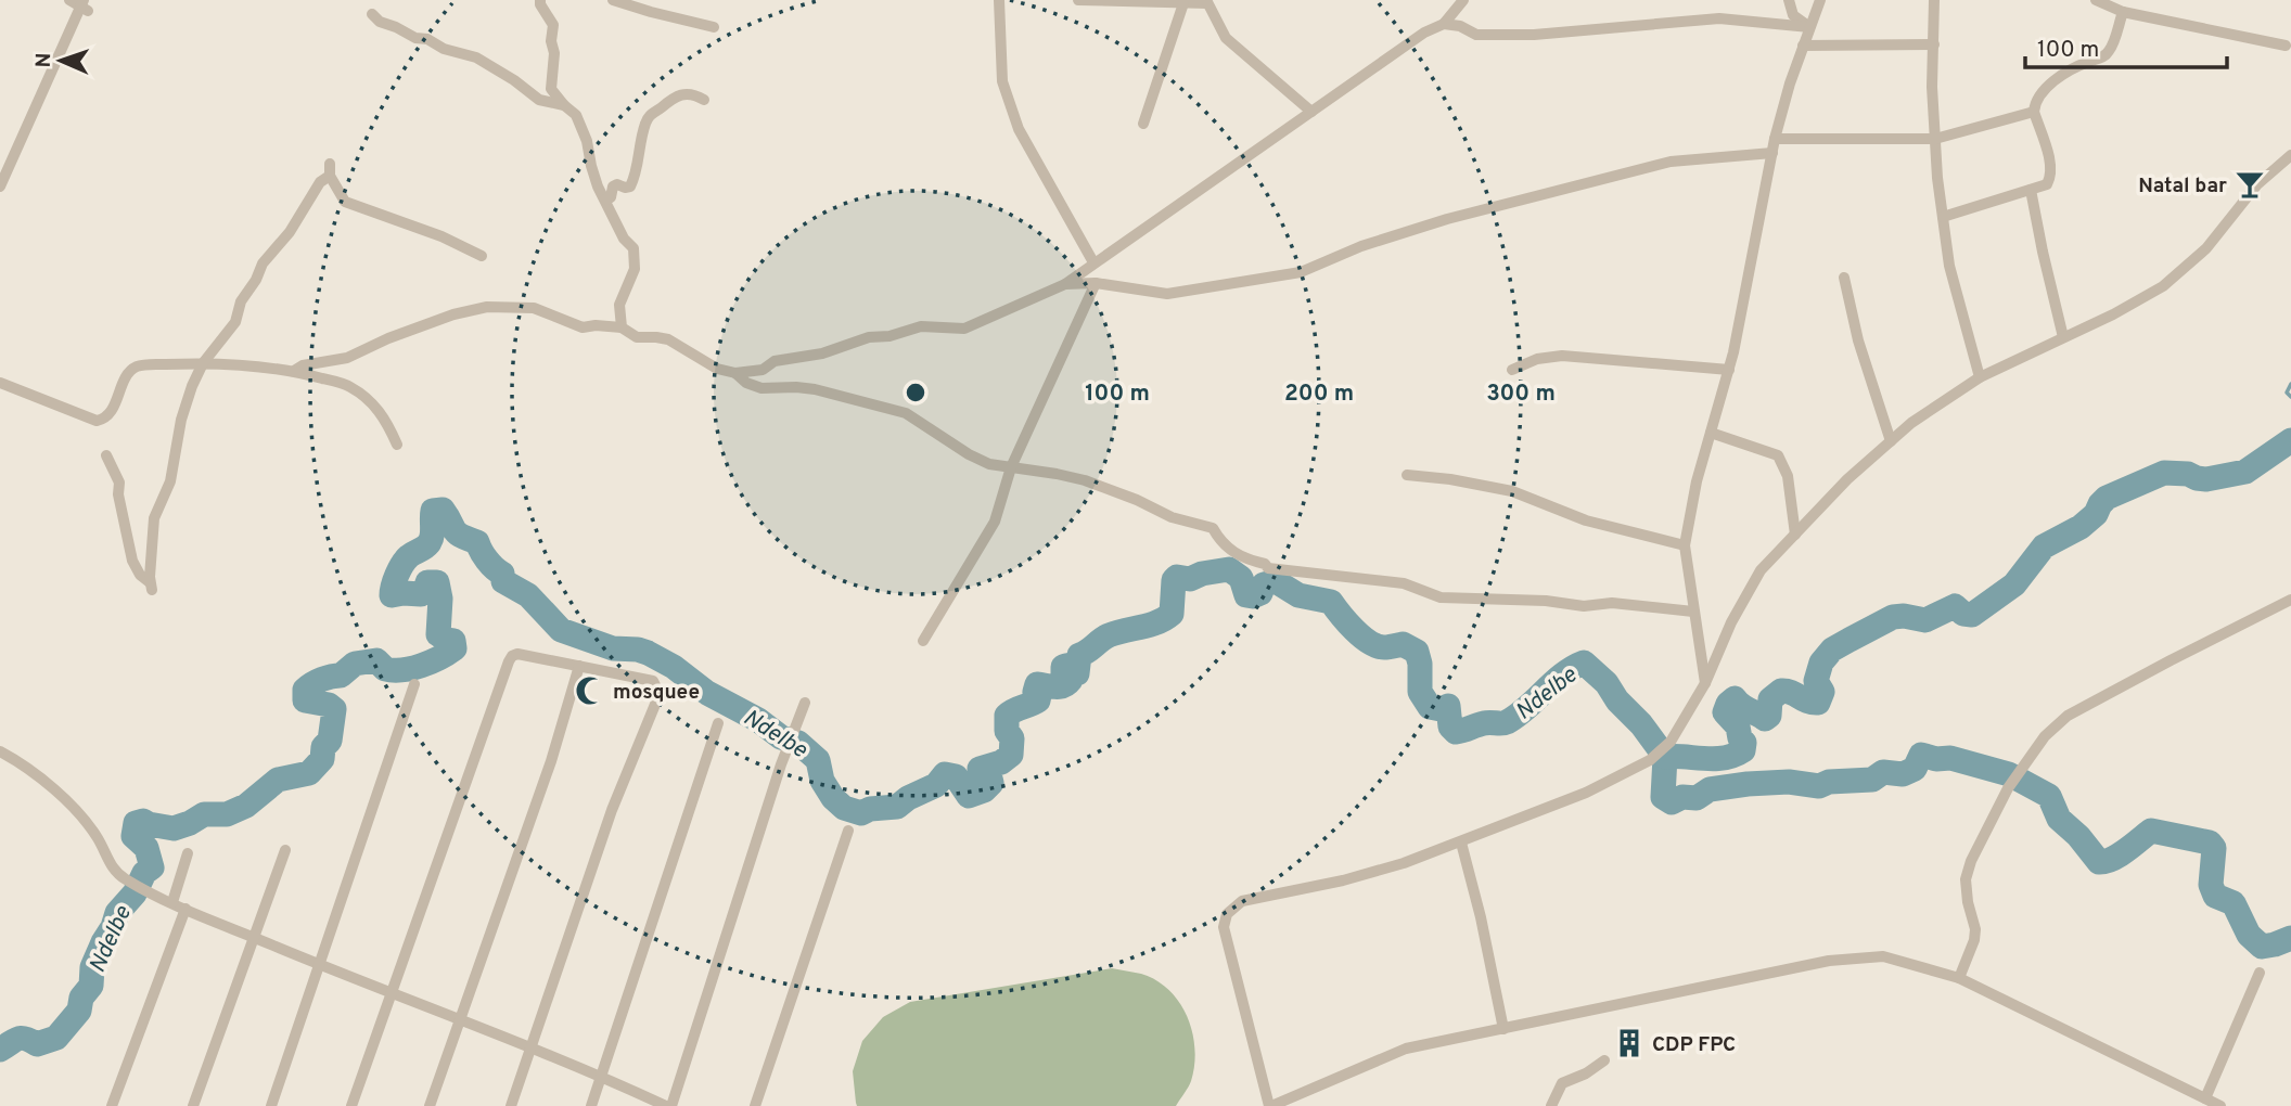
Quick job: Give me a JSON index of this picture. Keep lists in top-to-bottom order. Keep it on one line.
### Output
{"water":["Ndelbe"],"places":{"bar":["Natal bar"],"mosque":["mosquee"],"building":["CDP FPC"]},"scale_bar":"100 m","north":"left","rings":["100 m","200 m","300 m"]}
